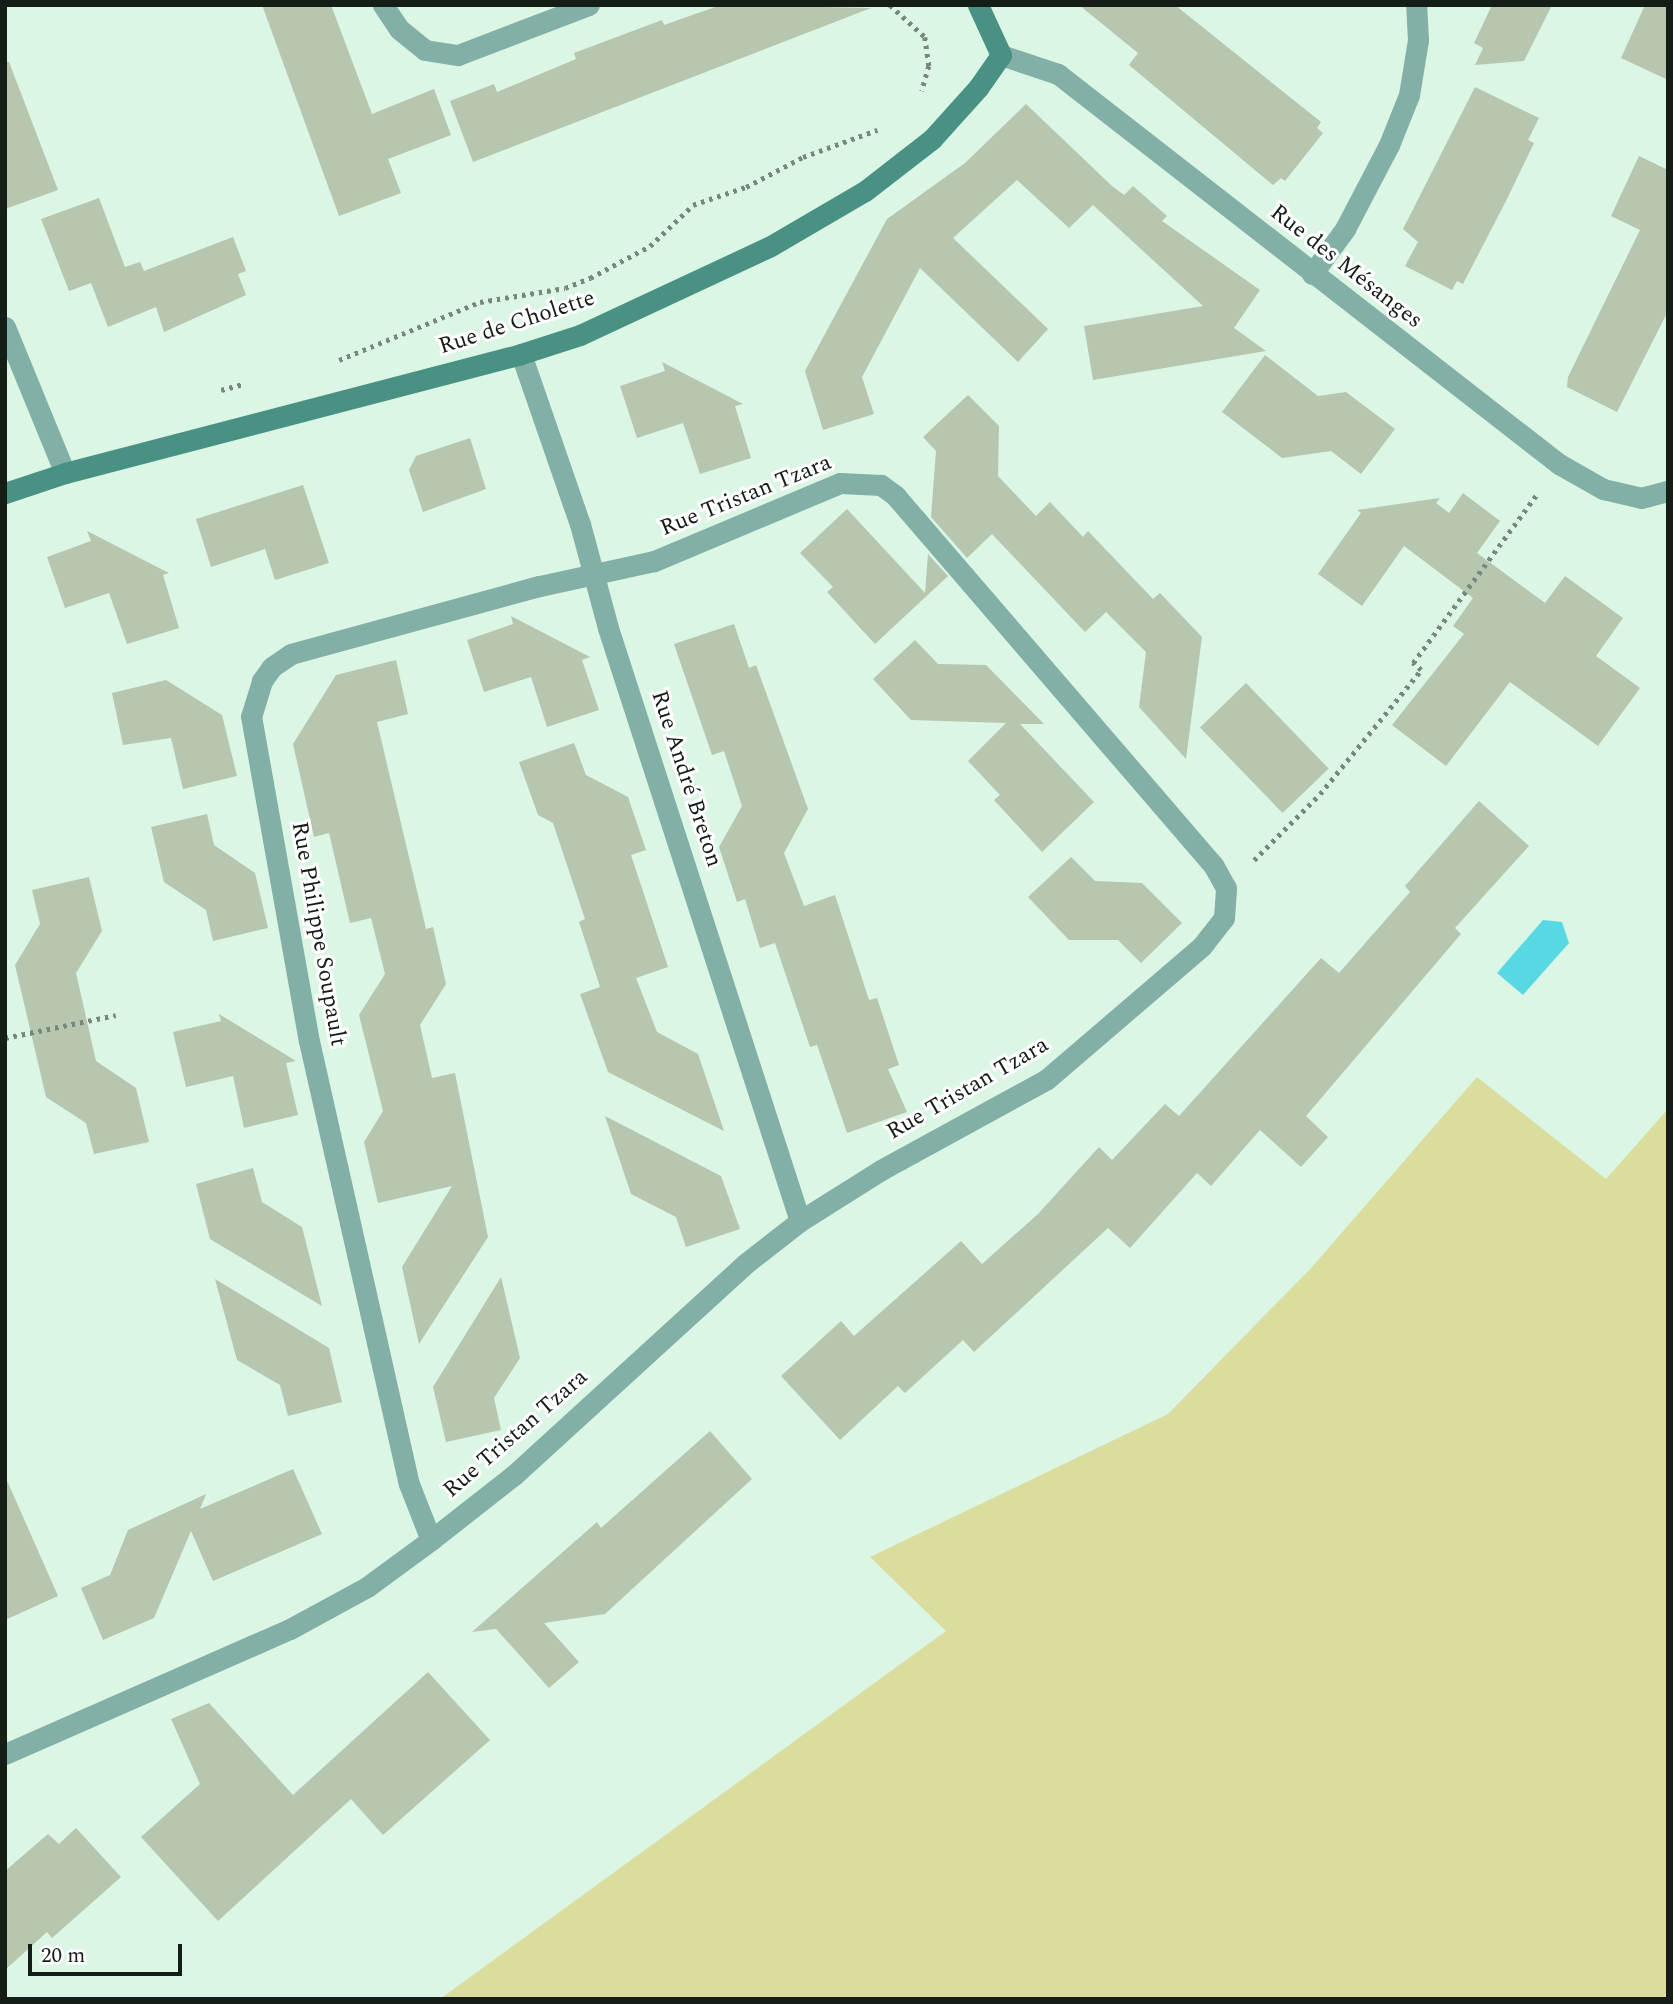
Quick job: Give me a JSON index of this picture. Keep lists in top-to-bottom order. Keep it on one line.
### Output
{"streets":{"street":["Rue des Mésanges","Rue de Cholette","Rue Tristan Tzara","Rue André Breton","Rue Philippe Soupault"]},"crossings":[["Rue des Mésanges","Rue de Cholette"],["Rue de Cholette","Rue André Breton"],["Rue Tristan Tzara","Rue André Breton"],["Rue Tristan Tzara","Rue Philippe Soupault"],["Rue André Breton","Rue Philippe Soupault"]],"scale_bar":"20 m"}
